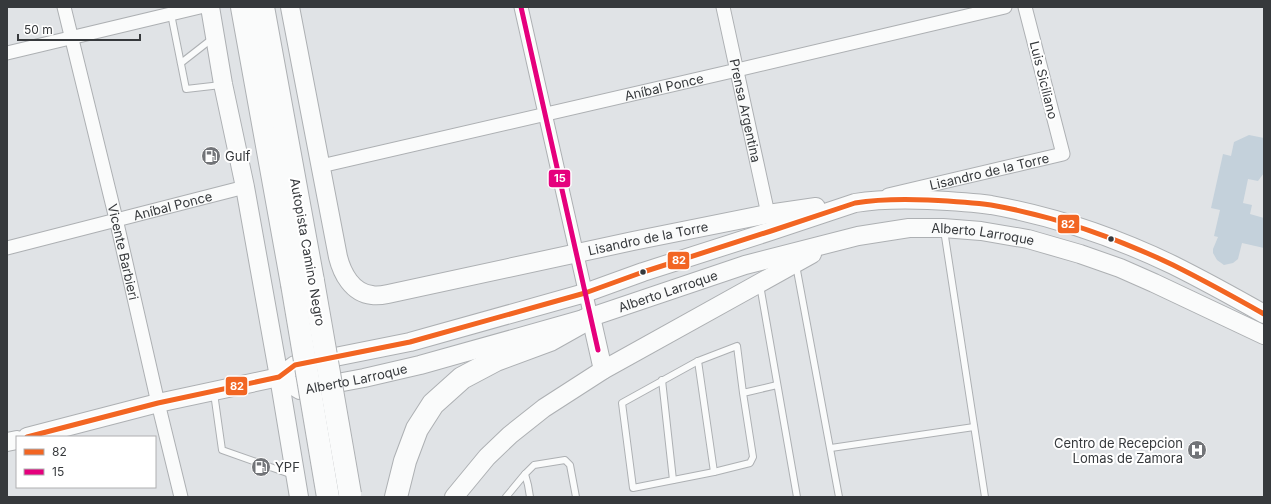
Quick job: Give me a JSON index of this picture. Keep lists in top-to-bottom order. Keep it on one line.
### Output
{"streets":{"highway":["Autopista Camino Negro"],"main road":["Lisandro de la Torre","Alberto Larroque"],"street":["Luis Siciliano","Aníbal Ponce","Prensa Argentina","Vicente Barbieri"]},"crossings":[["Luis Siciliano","Lisandro de la Torre"],["Aníbal Ponce","Prensa Argentina"],["Aníbal Ponce","Lisandro de la Torre"],["Aníbal Ponce","Vicente Barbieri"],["Prensa Argentina","Lisandro de la Torre"],["Lisandro de la Torre","Alberto Larroque"]],"places":{"fuel station":["Gulf","YPF"],"hospital":["Centro de Recepcion Lomas de Zamora"]},"lines":["transit line 15","transit line 82"],"legend":["82","15"],"scale_bar":"50 m"}
